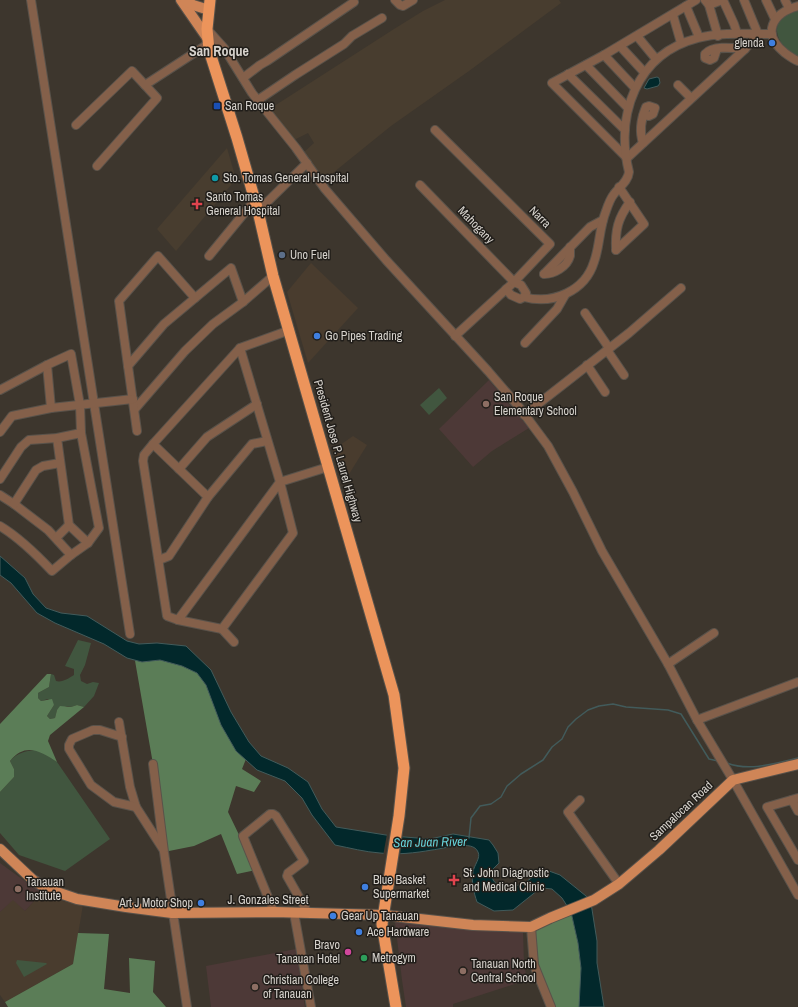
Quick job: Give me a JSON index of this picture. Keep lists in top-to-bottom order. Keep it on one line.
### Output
{"streets":{"highway":["President Jose P. Laurel Highway"],"main road":["Sampalocan Road","J. Gonzales Street"],"street":["Narra","Mahogany"]},"crossings":[["Narra","Mahogany"],["President Jose P. Laurel Highway","J. Gonzales Street"],["Sampalocan Road","J. Gonzales Street"]],"districts":["San Roque"],"water":["San Juan River"],"places":{"other":["glenda","Sto. Tomas General Hospital","Uno Fuel","Go Pipes Trading","San Roque Elementary School","Blue Basket Supermarket","Tanauan Institute","Art J Motor Shop","Gear Up Tanauan","Ace Hardware","Bravo Tanauan Hotel","Metrogym","Tanauan North Central School","Christian College of Tanauan"],"transit":["San Roque"],"health":["Santo Tomas General Hospital","St. John Diagnostic and Medical Clinic"]}}
